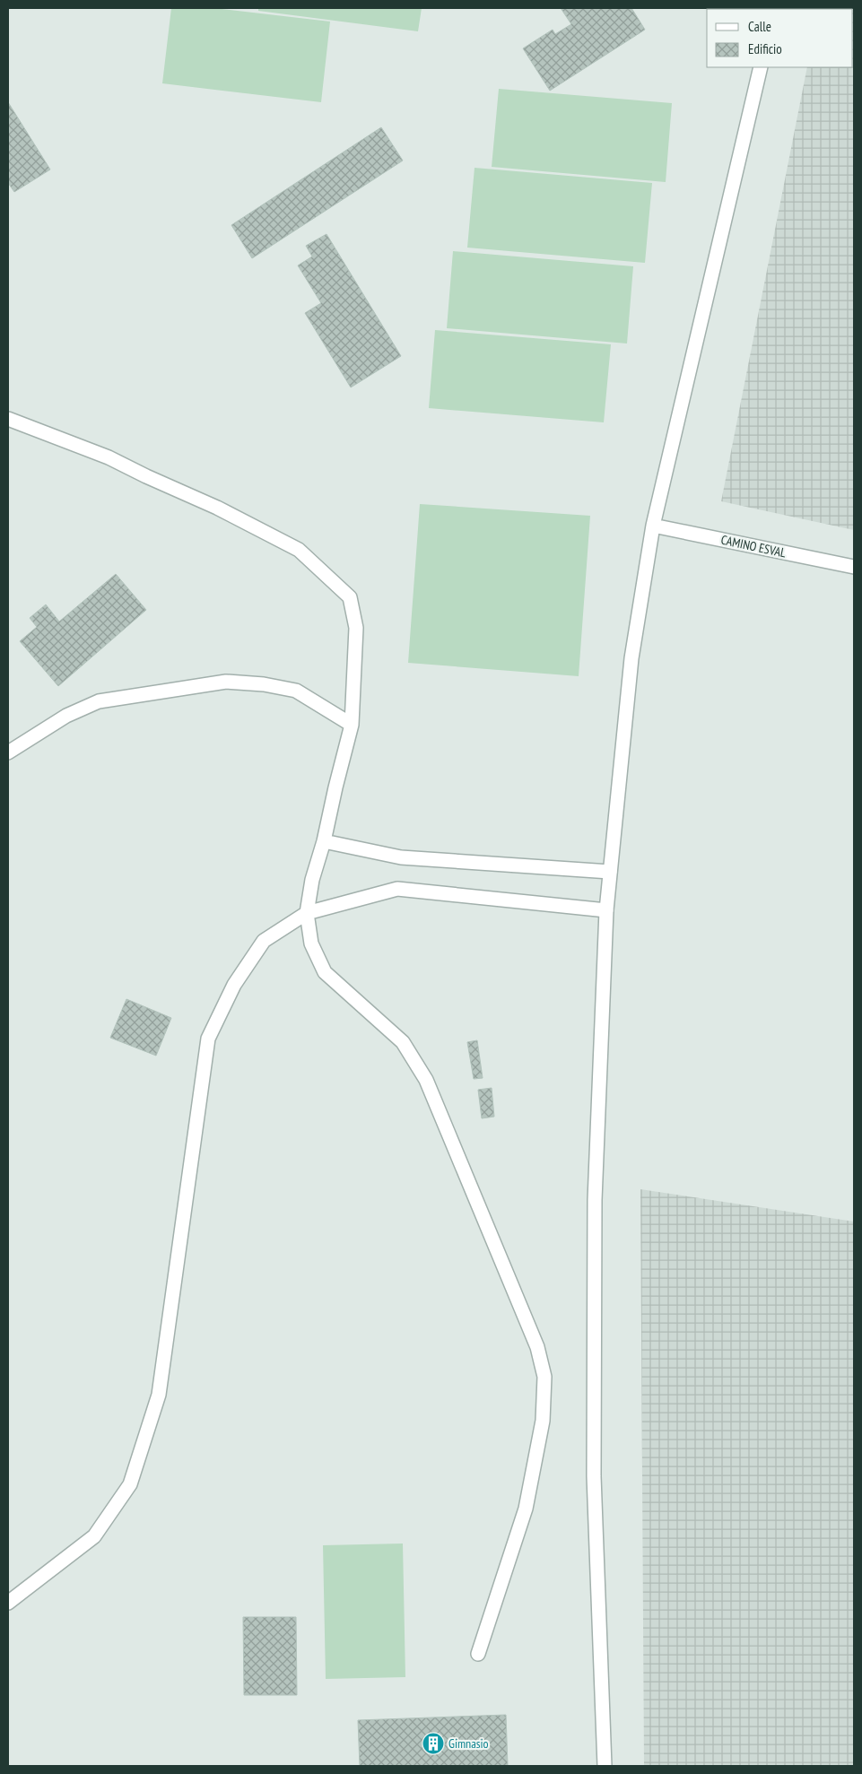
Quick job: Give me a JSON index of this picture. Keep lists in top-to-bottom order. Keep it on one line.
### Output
{"streets":{"street":["CAMINO ESVAL"]},"places":{"building":["Gimnasio"]},"legend":["Calle","Edificio"]}
